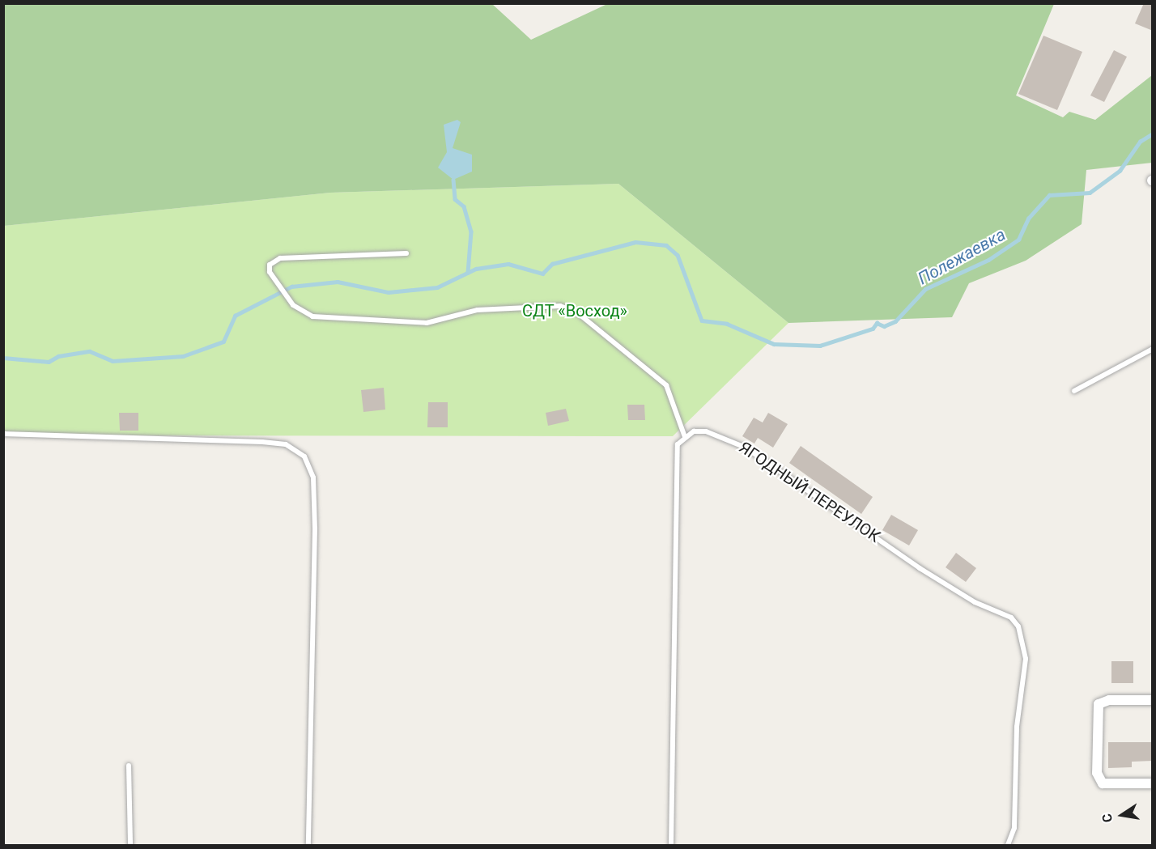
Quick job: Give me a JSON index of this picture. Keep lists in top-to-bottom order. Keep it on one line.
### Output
{"streets":{"lane":["ЯГОДНЫЙ ПЕРЕУЛОК"]},"water":["Полежаевка"],"parks":["СДТ «Восход»"],"north":"left"}
